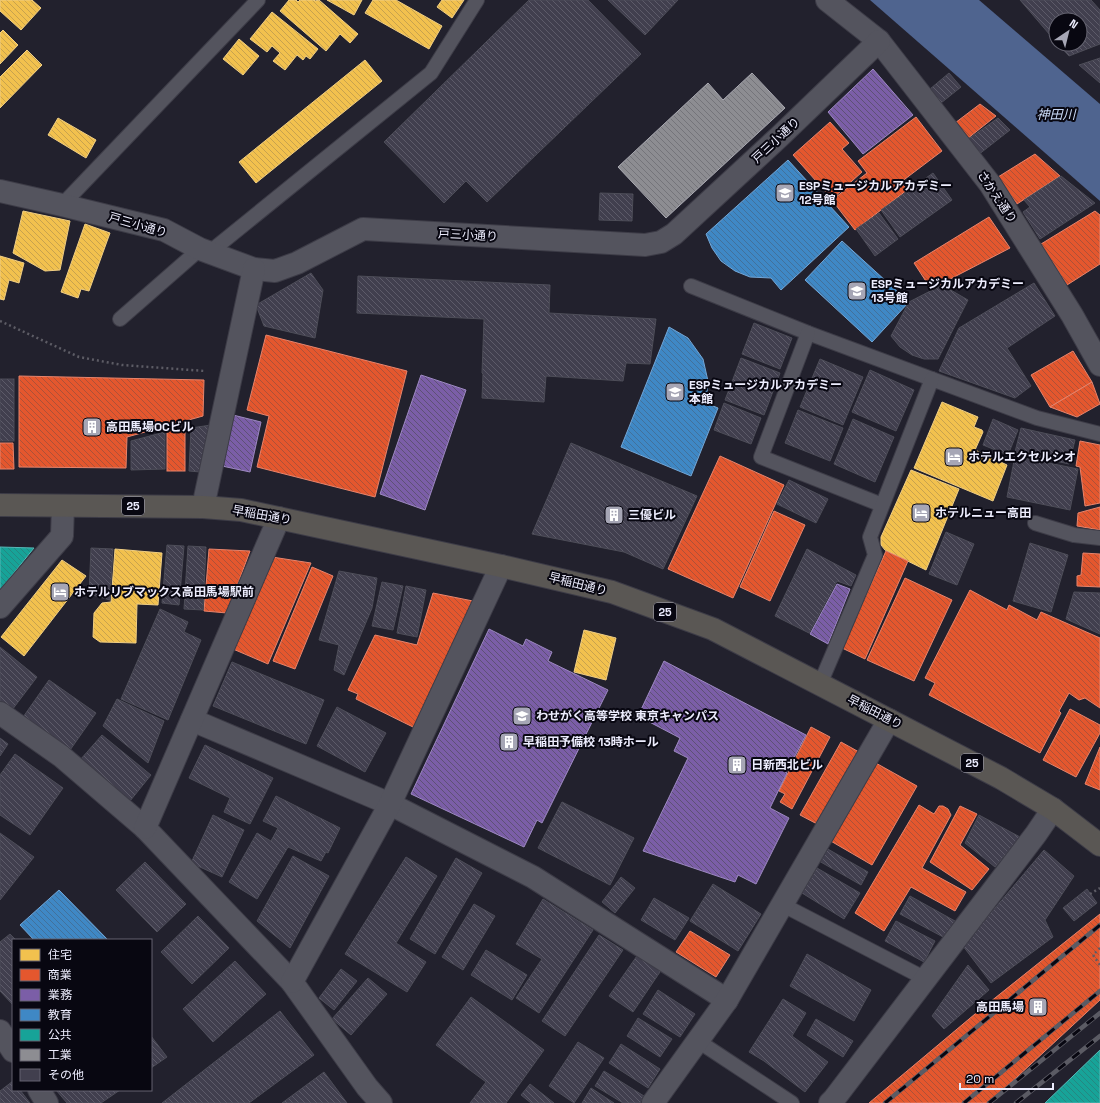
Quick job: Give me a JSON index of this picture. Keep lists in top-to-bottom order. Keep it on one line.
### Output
{"streets":{"main road":["25","早稲田通り"],"street":["戸三小通り","さかえ通り"]},"crossings":[["戸三小通り","さかえ通り"]],"water":["神田川"],"places":{"school or university":["ESPミュージカルアカデミー 12号館","ESPミュージカルアカデミー 13号館","ESPミュージカルアカデミー 本館","わせがく高等学校 東京キャンパス"],"building":["高田馬場OCビル","三優ビル","早稲田予備校 13時ホール","日新西北ビル","高田馬場"],"hotel":["ホテルエクセルシオ","ホテルニュー高田","ホテルリブマックス高田馬場駅前"]},"legend":["住宅","商業","業務","教育","公共","工業","その他"],"scale_bar":"20 m","north":"top right"}
